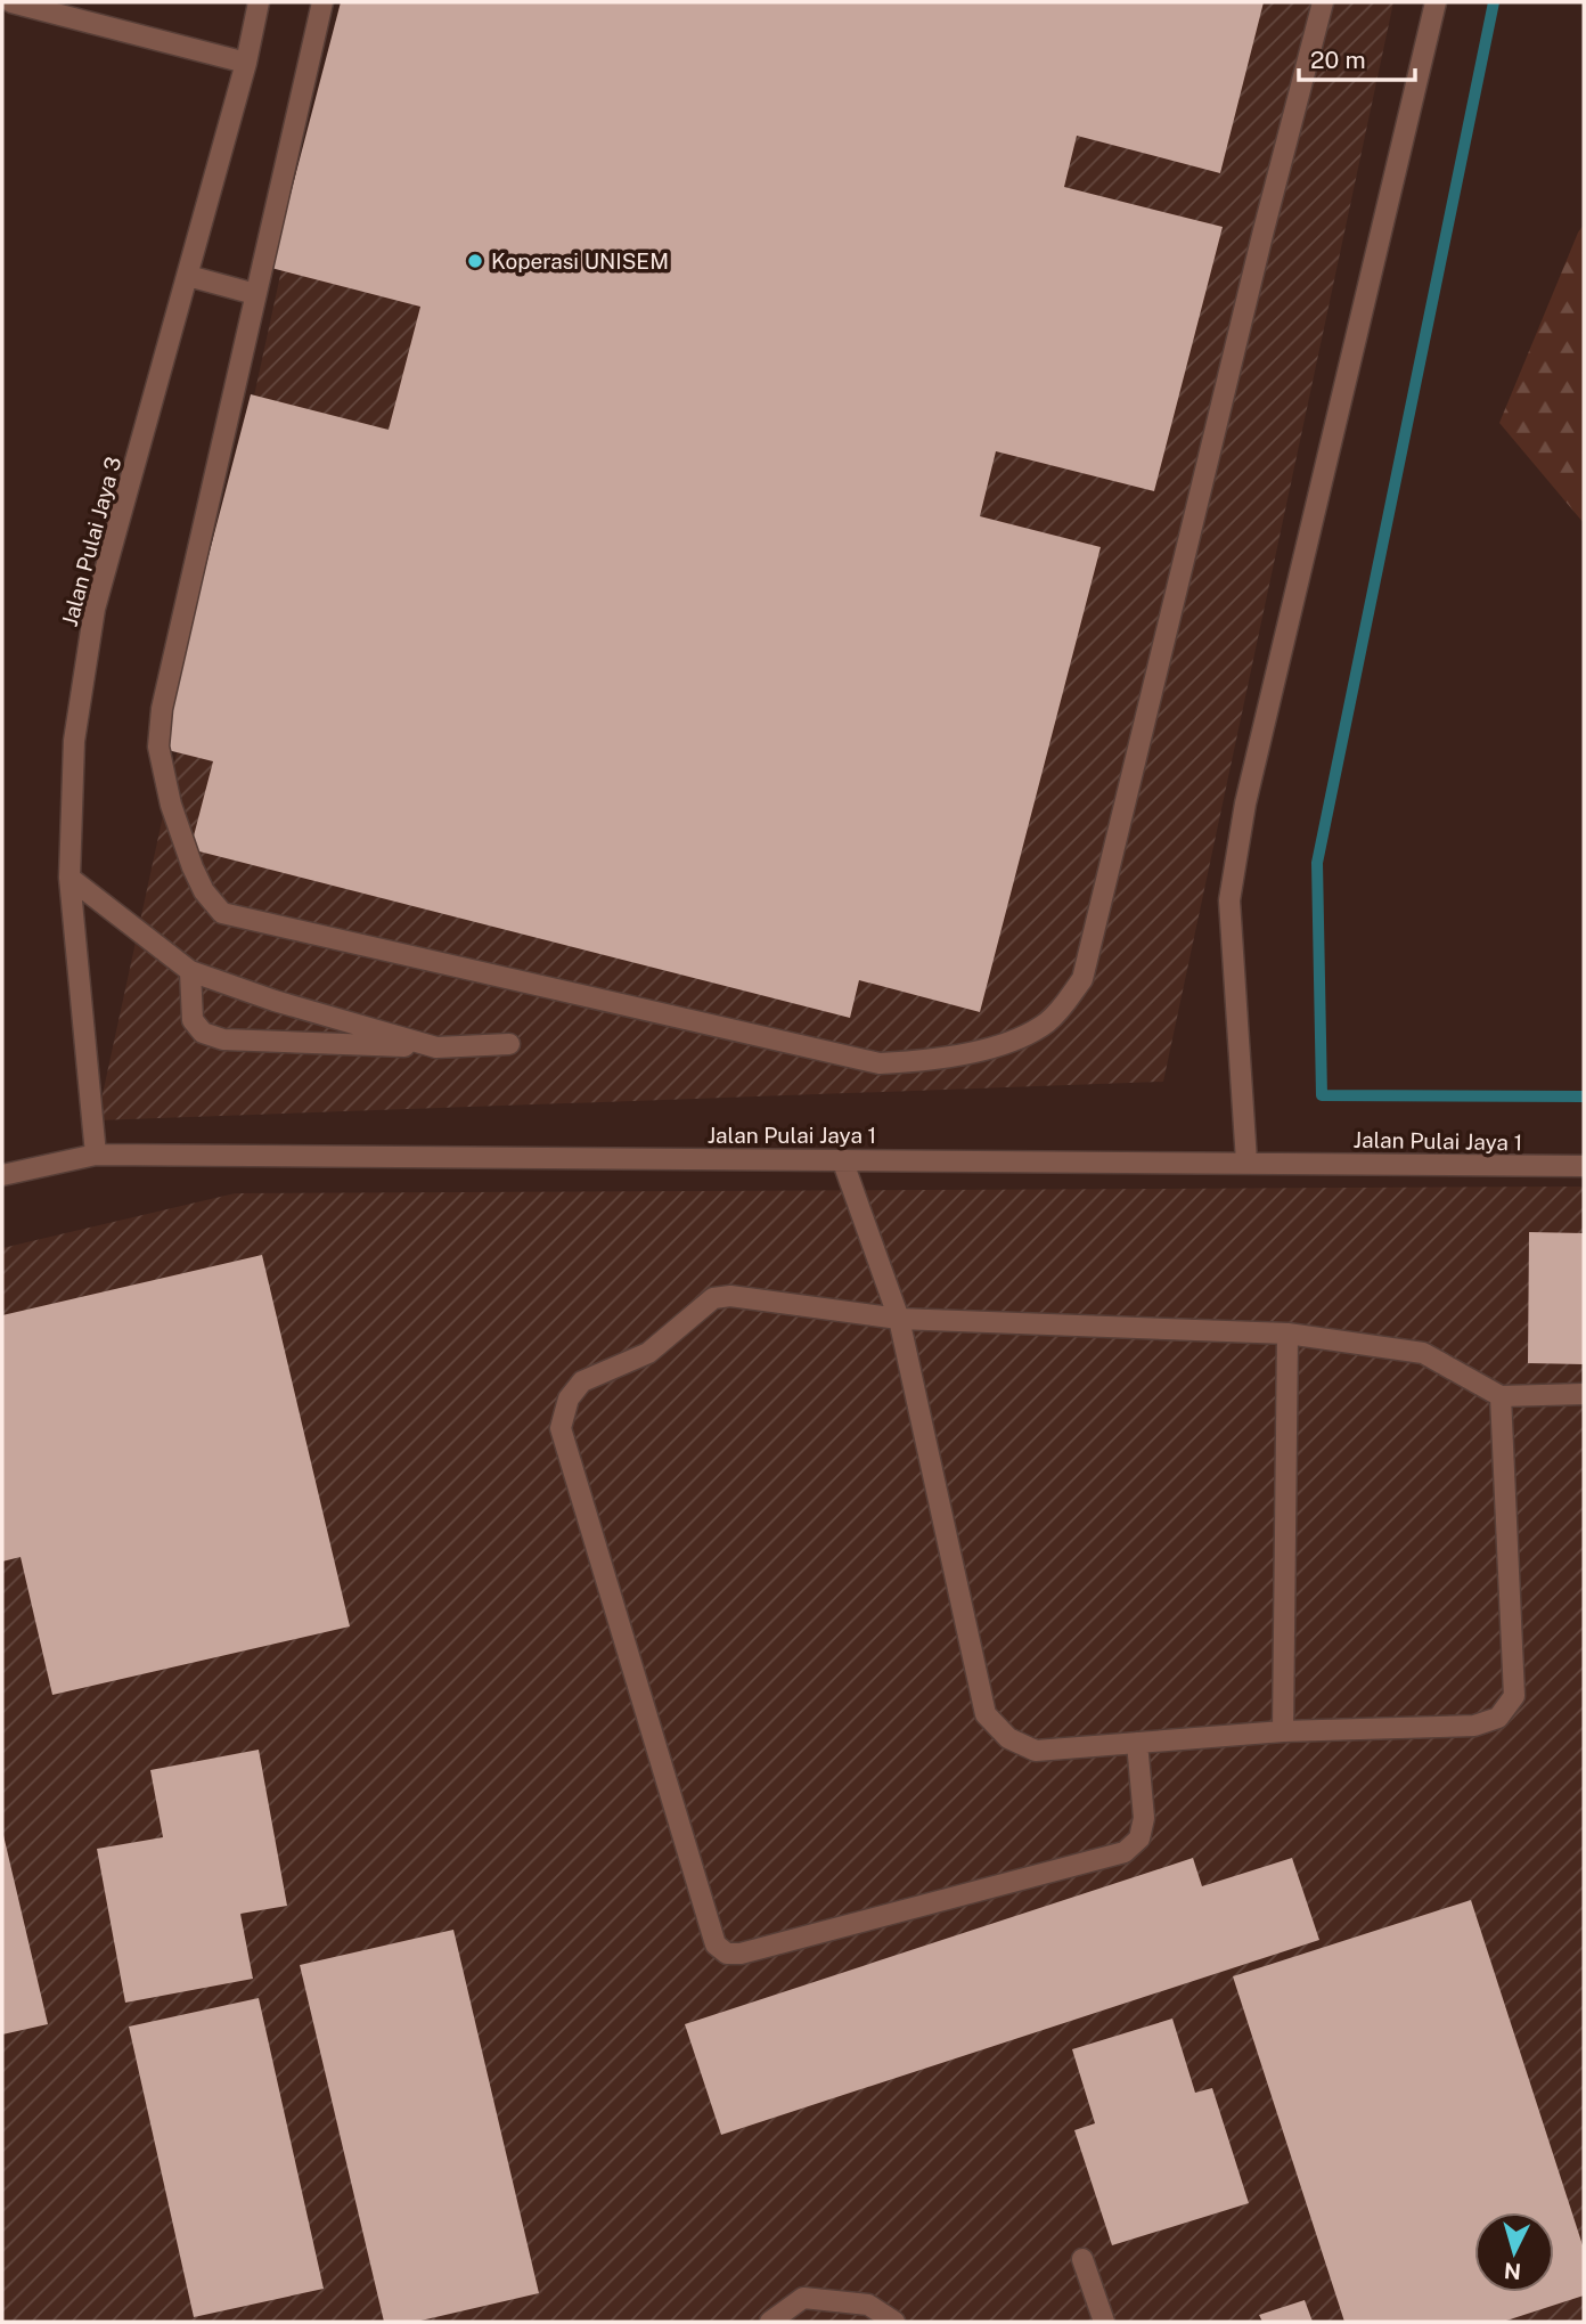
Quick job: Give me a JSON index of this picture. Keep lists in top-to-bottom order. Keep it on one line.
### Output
{"streets":{"street":["Jalan Pulai Jaya 3","Jalan Pulai Jaya 1"]},"crossings":[["Jalan Pulai Jaya 3","Jalan Pulai Jaya 1"]],"places":["Koperasi UNISEM"],"scale_bar":"20 m","north":"bottom"}
